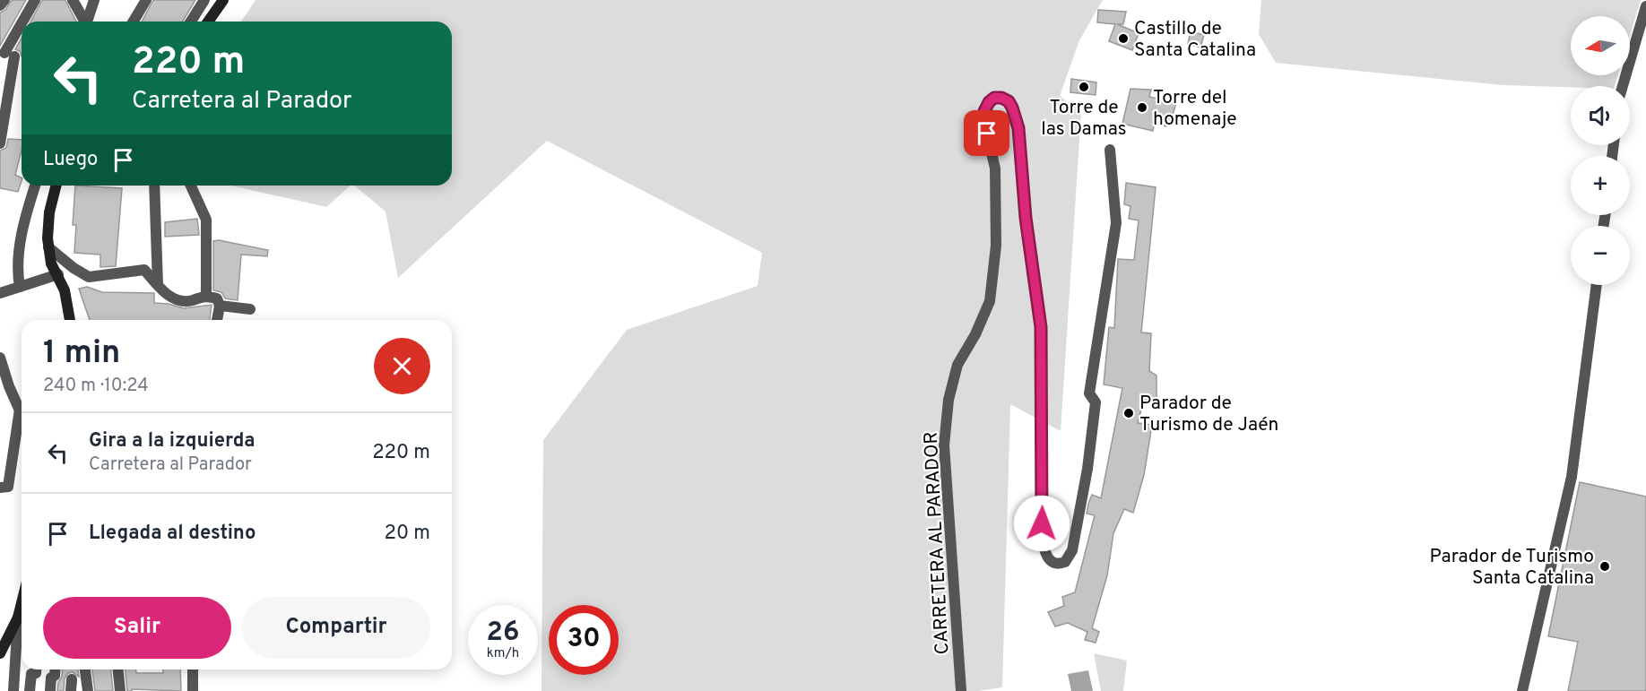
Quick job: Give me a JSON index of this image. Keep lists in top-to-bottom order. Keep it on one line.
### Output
{"streets":{"street":["CARRETERA AL PARADOR"]},"places":["Castillo de Santa Catalina","Torre de las Damas","Torre del homenaje","Parador de Turismo de Jaén","Parador de Turismo Santa Catalina"],"north":"left","page":{"map_buttons":["+","−"],"turn":["220 m","Carretera al Parador"],"then":"Luego","heading":["1 min","240 m · 10:24"],"list":[{"name":"Gira a la izquierda","note":"Carretera al Parador","value":"220 m"},{"name":"Llegada al destino","value":"20 m"}],"buttons":["Salir","Compartir"],"speed":"26 km/h","limit":"30"}}
